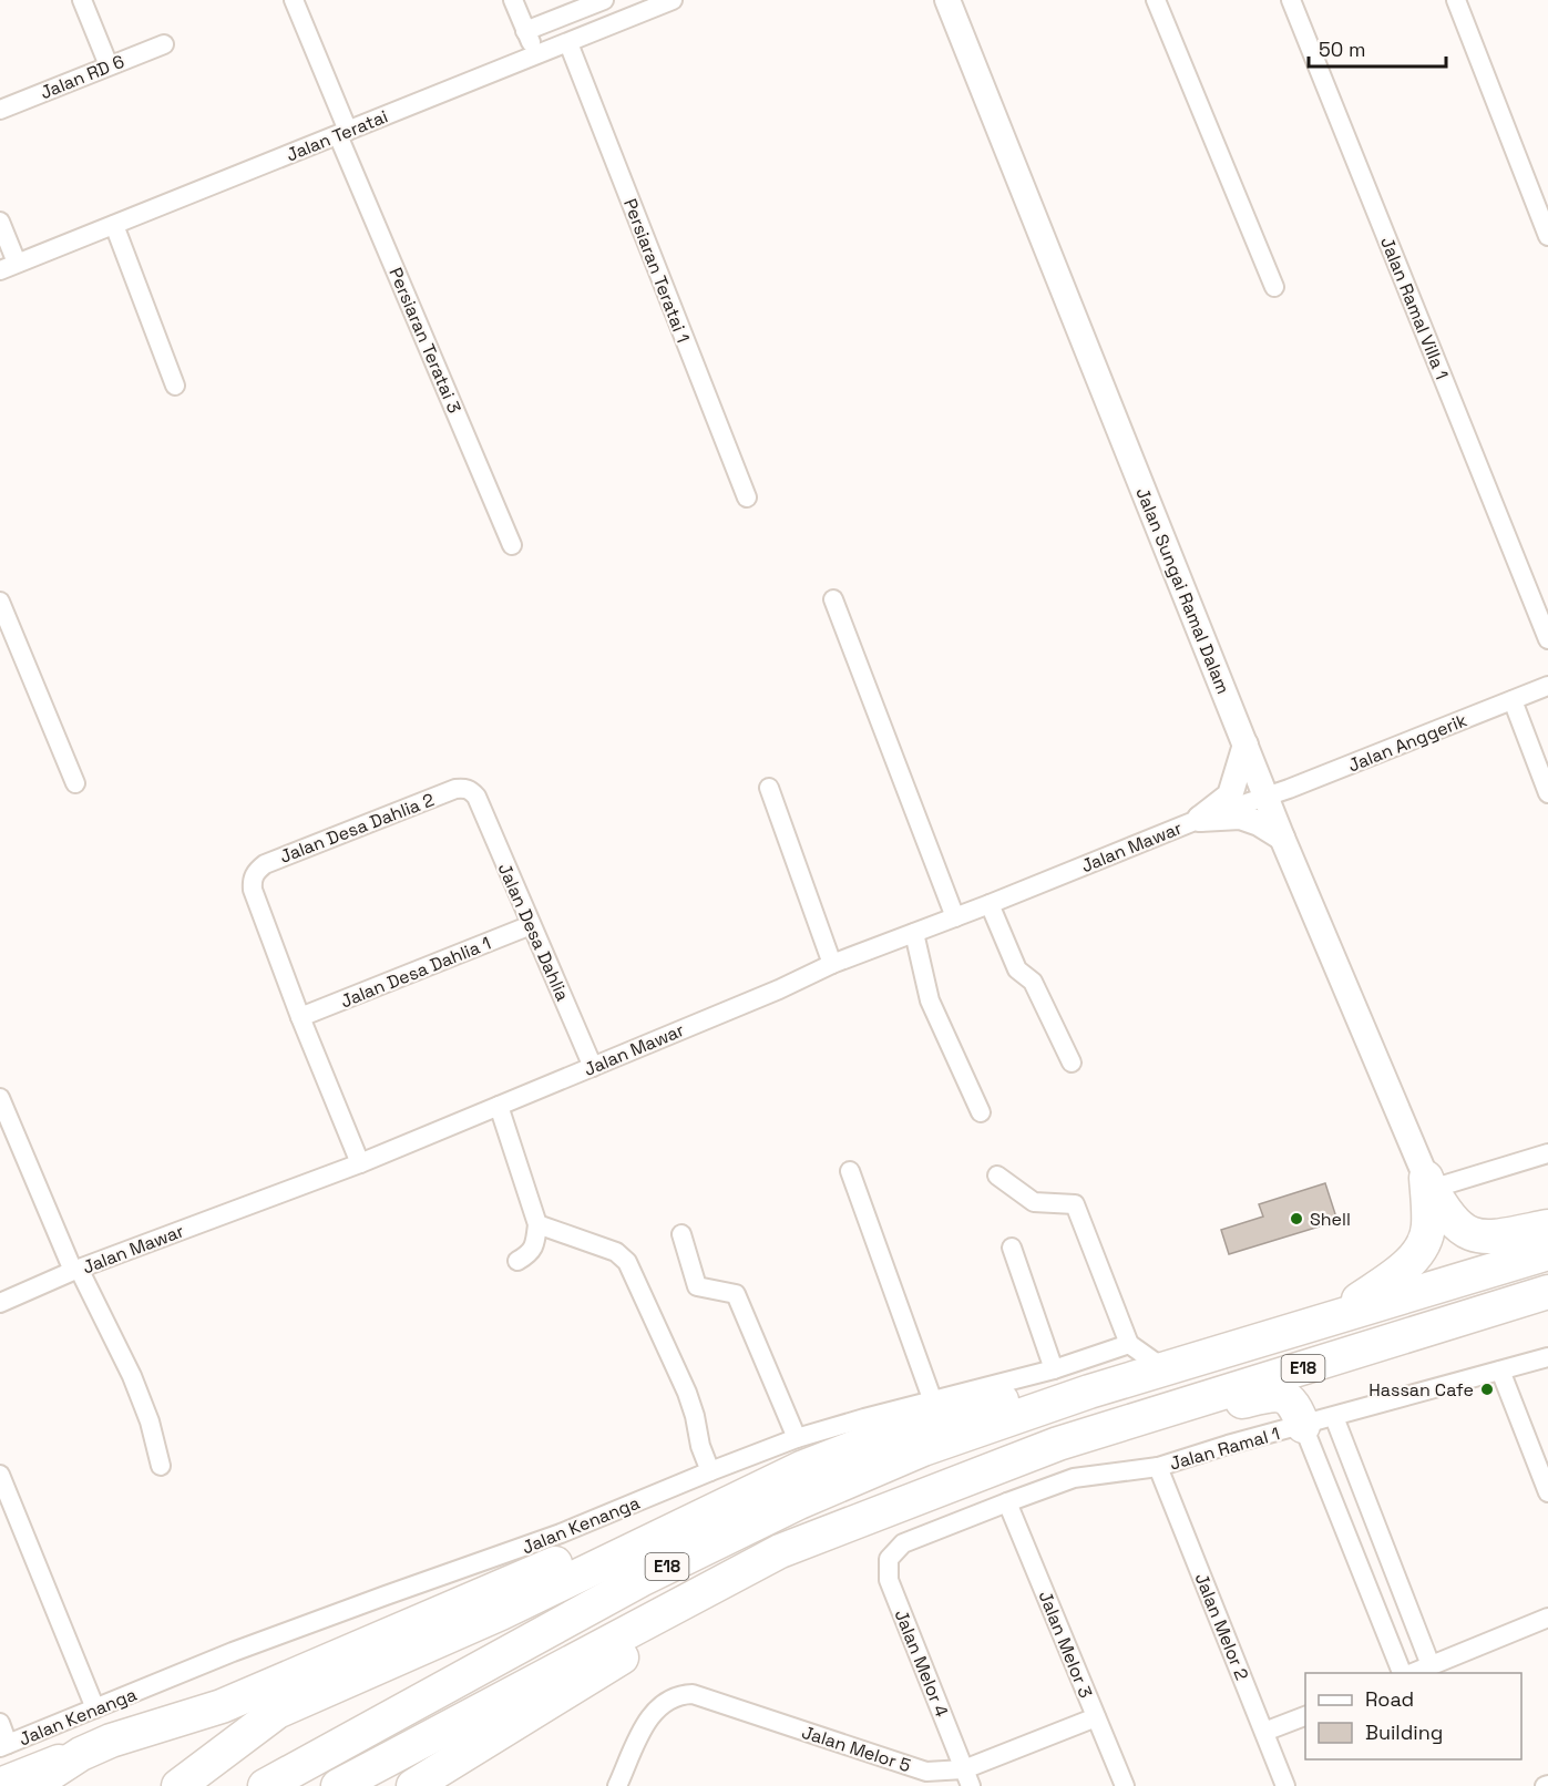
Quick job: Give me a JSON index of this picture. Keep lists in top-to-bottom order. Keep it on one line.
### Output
{"streets":{"highway":["E18"],"street":["Jalan RD 6","Jalan Teratai","Persiaran Teratai 1","Jalan Ramal Villa 1","Persiaran Teratai 3","Jalan Sungai Ramal Dalam","Jalan Anggerik","Jalan Desa Dahlia 2","Jalan Mawar","Jalan Desa Dahlia","Jalan Desa Dahlia 1","Jalan Ramal 1","Jalan Kenanga","Jalan Melor 2","Jalan Melor 3","Jalan Melor 4","Jalan Melor 5"]},"crossings":[["Jalan Teratai","Persiaran Teratai 1"],["Jalan Teratai","Persiaran Teratai 3"],["Jalan Sungai Ramal Dalam","Jalan Anggerik"],["Jalan Sungai Ramal Dalam","Jalan Mawar"],["Jalan Anggerik","Jalan Mawar"],["Jalan Desa Dahlia 2","Jalan Desa Dahlia"],["Jalan Desa Dahlia 2","Jalan Desa Dahlia 1"],["Jalan Mawar","Jalan Desa Dahlia"],["Jalan Desa Dahlia","Jalan Desa Dahlia 1"],["E18","Jalan Kenanga"],["Jalan Ramal 1","Jalan Melor 2"],["Jalan Ramal 1","Jalan Melor 3"],["Jalan Ramal 1","Jalan Melor 4"],["Jalan Melor 3","Jalan Melor 5"],["Jalan Melor 4","Jalan Melor 5"]],"places":["Shell","Hassan Cafe"],"legend":["Road","Building"],"scale_bar":"50 m"}
